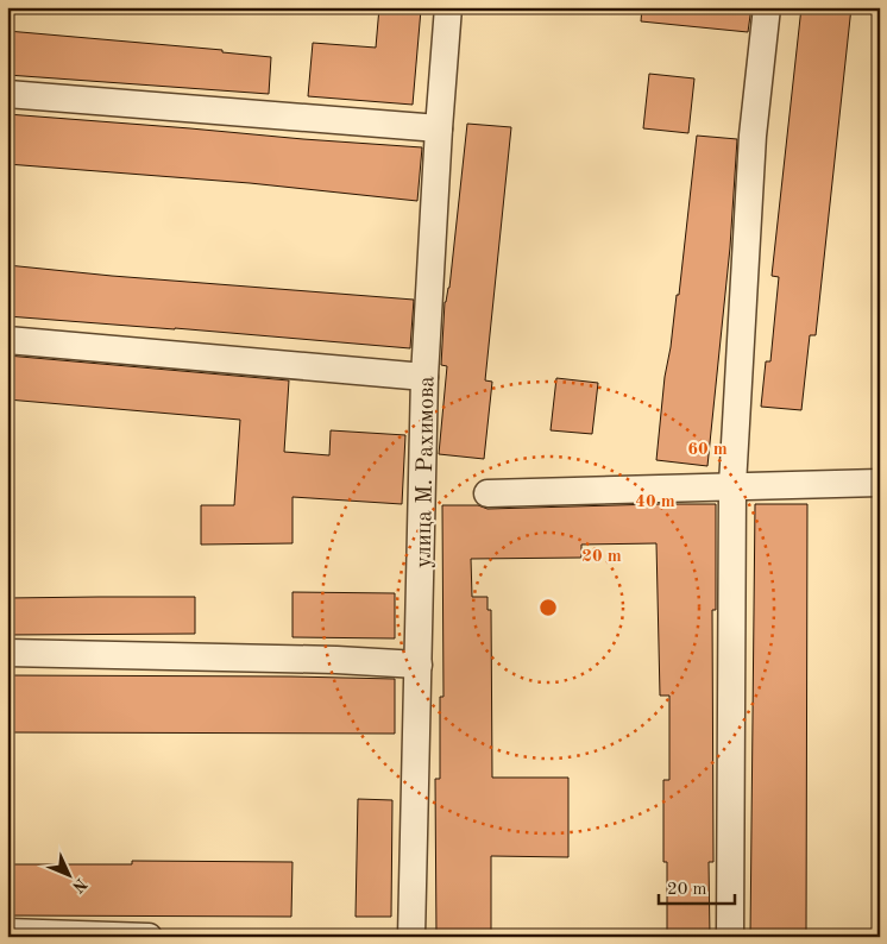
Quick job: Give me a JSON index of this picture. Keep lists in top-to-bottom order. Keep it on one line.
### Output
{"streets":{"street":["улица М. Рахимова"]},"scale_bar":"20 m","north":"bottom right","rings":["60 m","40 m","20 m"]}
